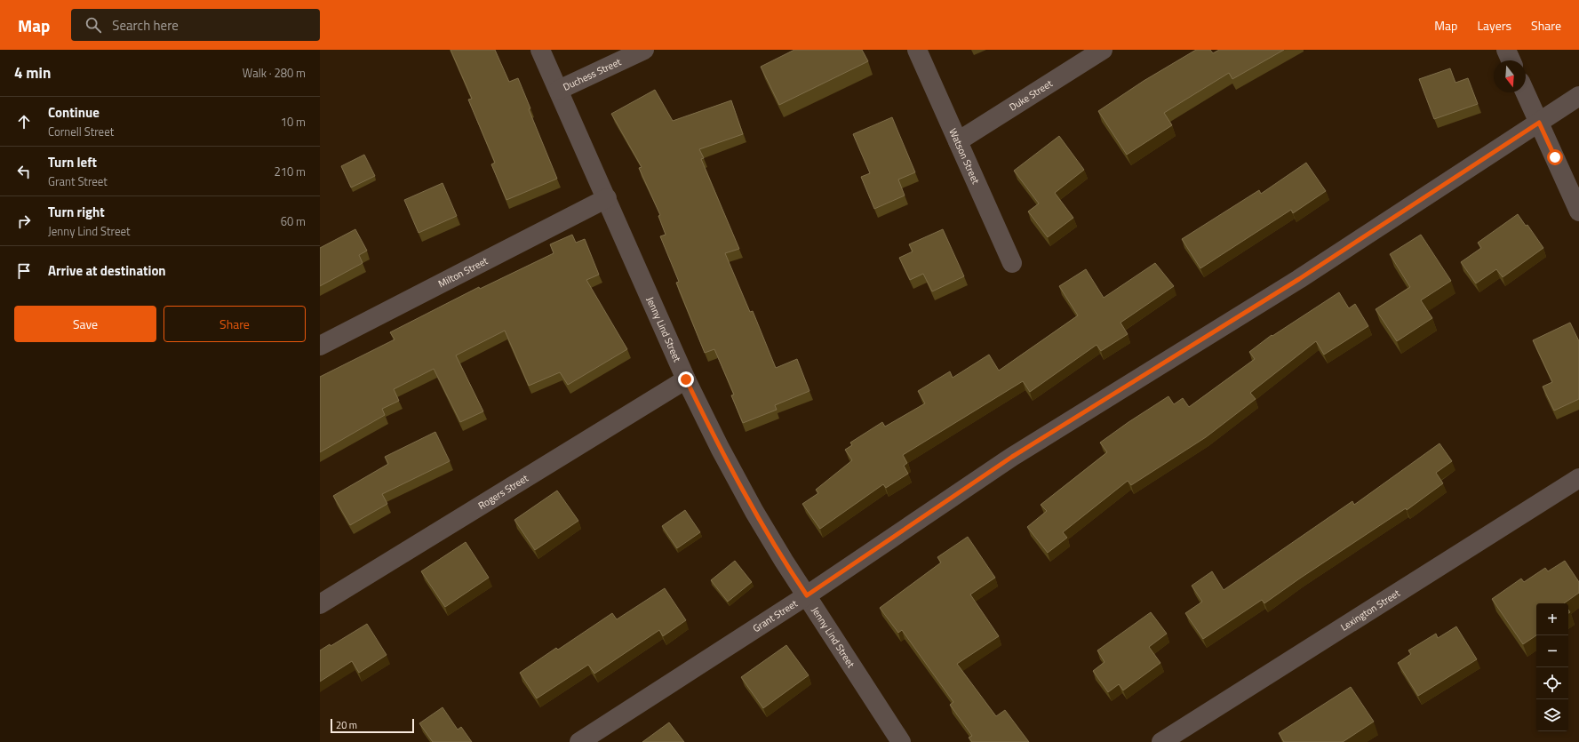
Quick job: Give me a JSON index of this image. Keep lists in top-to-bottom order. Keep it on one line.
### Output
{"streets":{"street":["Duchess Street","Duke Street","Watson Street","Milton Street","Jenny Lind Street","Rogers Street","Lexington Street","Grant Street"]},"crossings":[["Duchess Street","Jenny Lind Street"],["Duke Street","Watson Street"],["Milton Street","Jenny Lind Street"],["Jenny Lind Street","Rogers Street"],["Jenny Lind Street","Grant Street"]],"scale_bar":"20 m","north":"bottom","page":{"header":"Map","search":"Search here","nav":["Map","Layers","Share"],"heading":["4 min","Walk · 280 m"],"list":[["Continue","Cornell Street","10 m"],["Turn left","Grant Street","210 m"],["Turn right","Jenny Lind Street","60 m"],"Arrive at destination"],"buttons":["Save","Share"],"map_buttons":["+","−"],"scale":"20 m"}}
